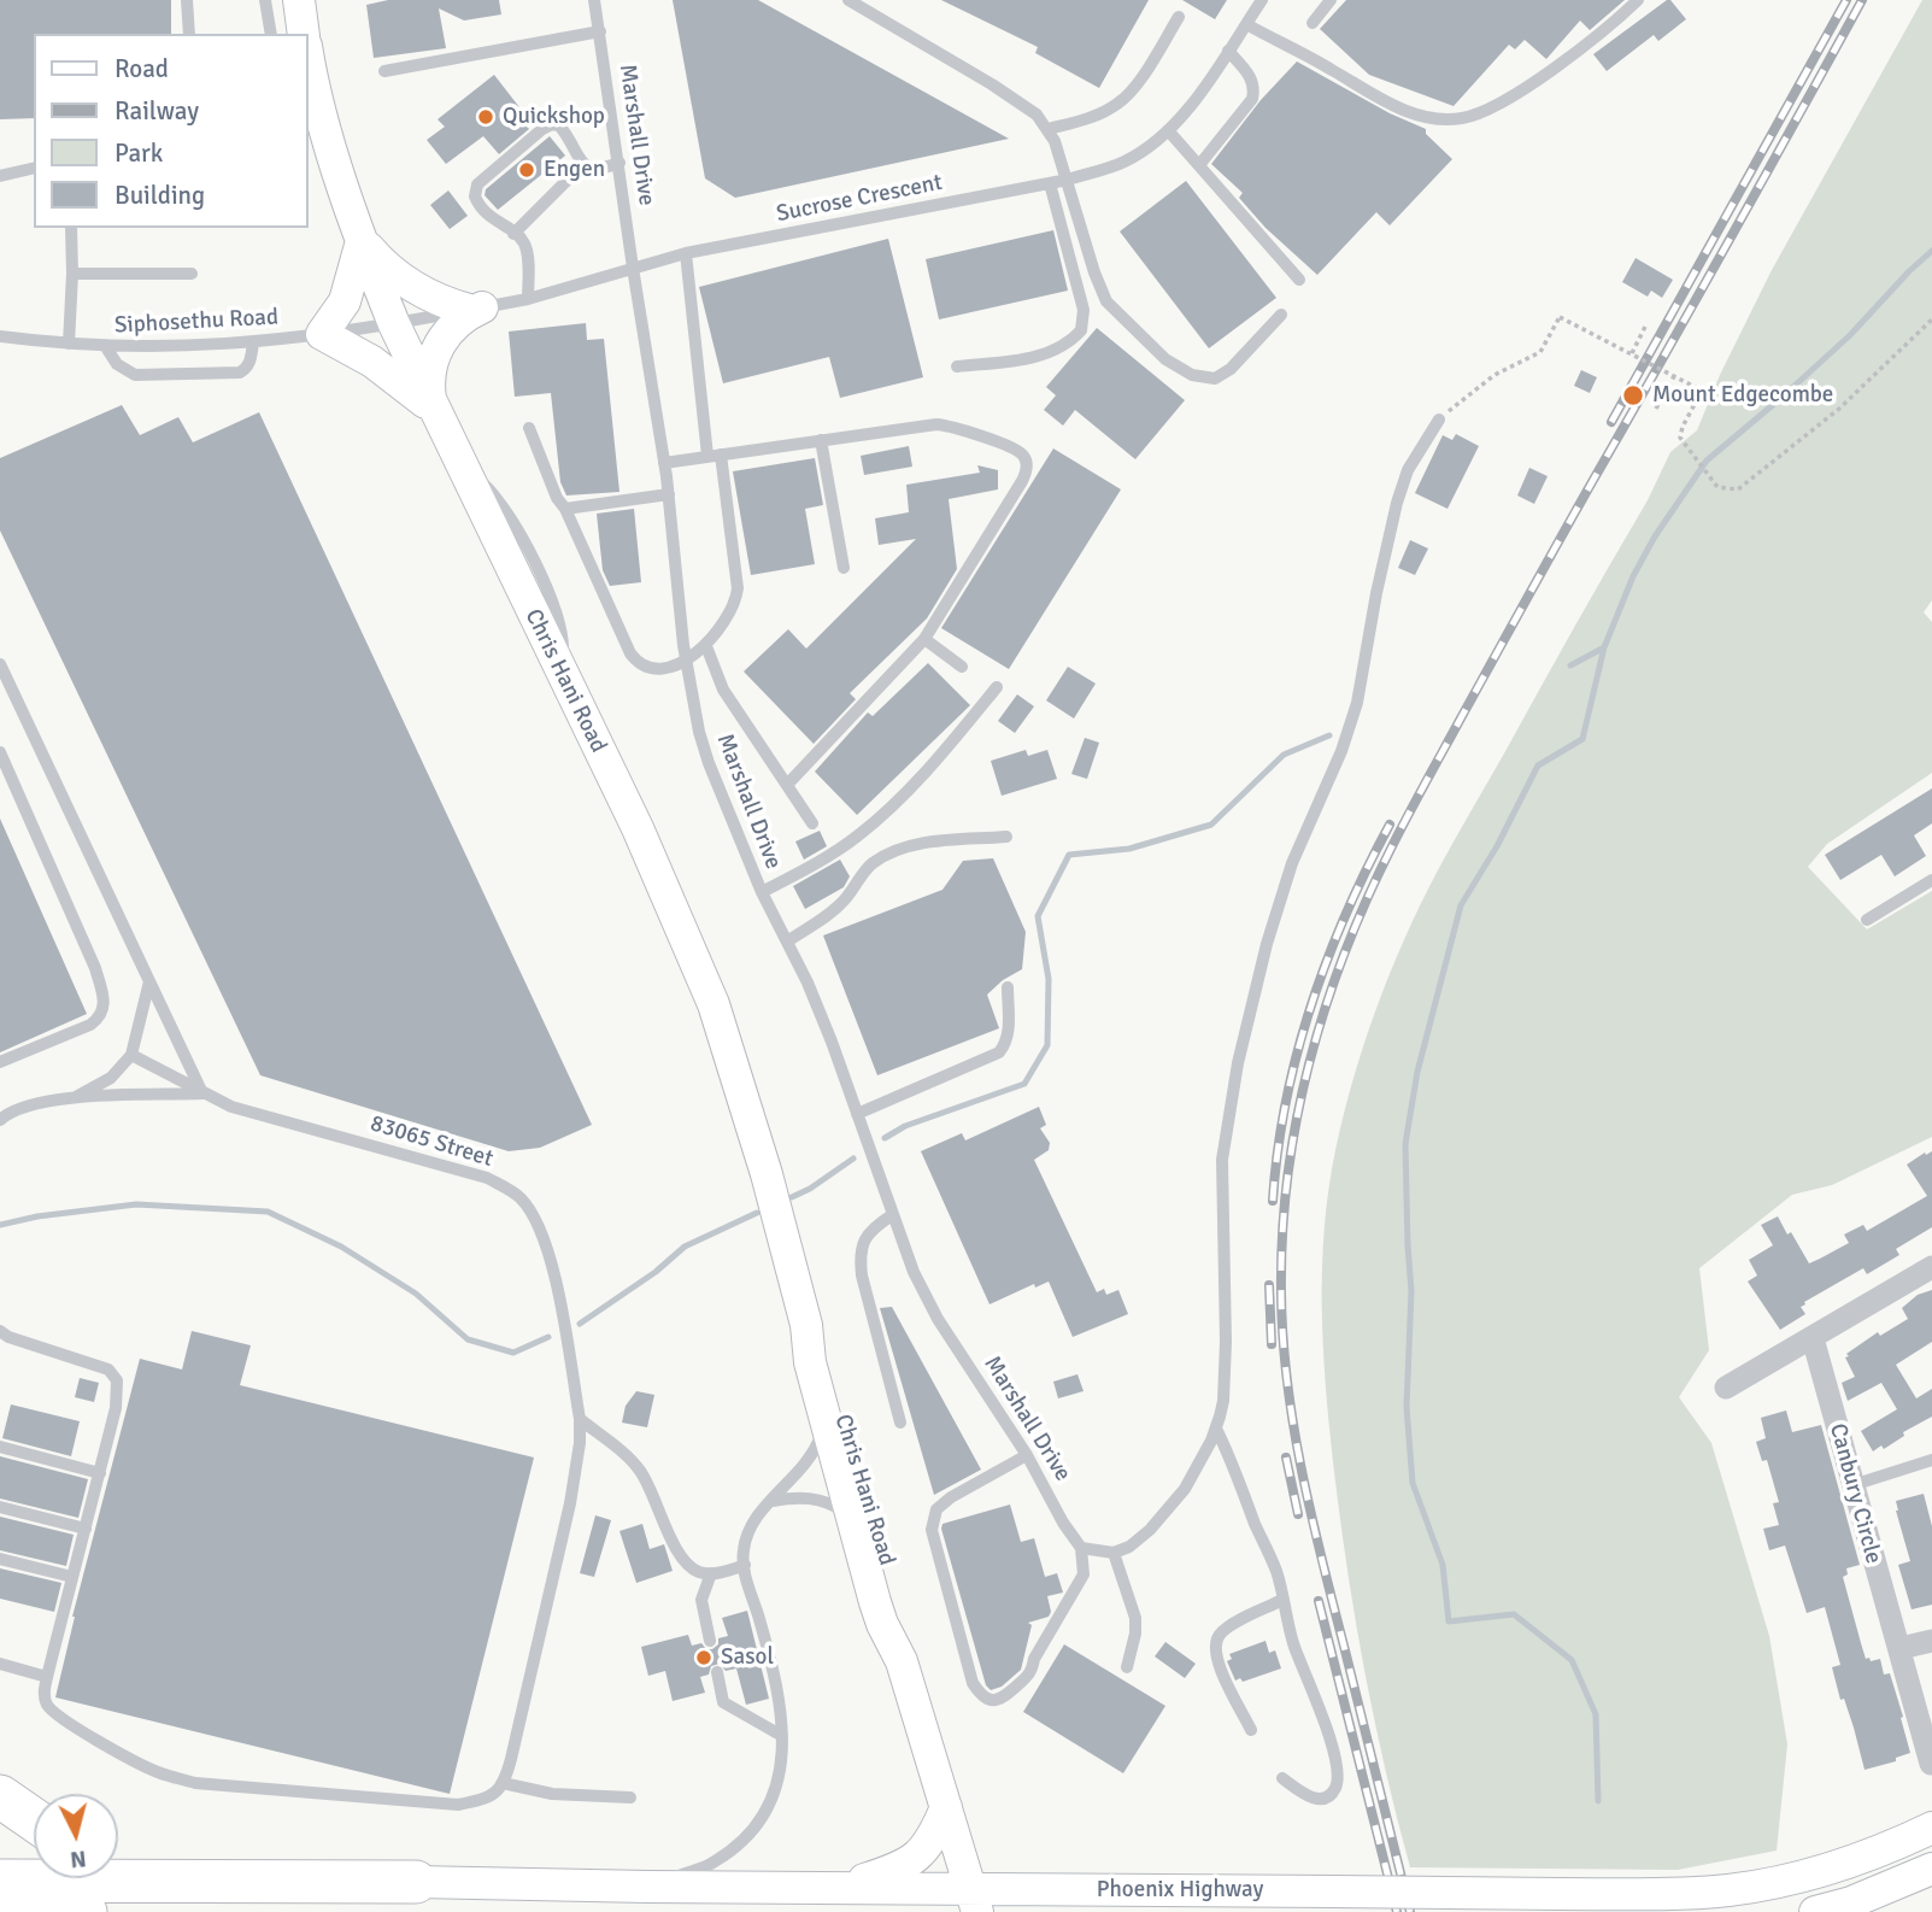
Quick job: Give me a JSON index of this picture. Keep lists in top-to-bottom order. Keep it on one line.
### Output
{"streets":{"main road":["Chris Hani Road","Phoenix Highway"],"street":["Canbury Circle"],"lane":["Marshall Drive","Sucrose Crescent","Siphosethu Road","83065 Street"]},"crossings":[["Marshall Drive","Sucrose Crescent"],["Sucrose Crescent","Siphosethu Road"],["Sucrose Crescent","Chris Hani Road"],["Siphosethu Road","Chris Hani Road"],["Chris Hani Road","Phoenix Highway"]],"places":["Quickshop","Engen","Mount Edgecombe","Sasol"],"legend":["Road","Railway","Park","Building"],"north":"bottom"}
